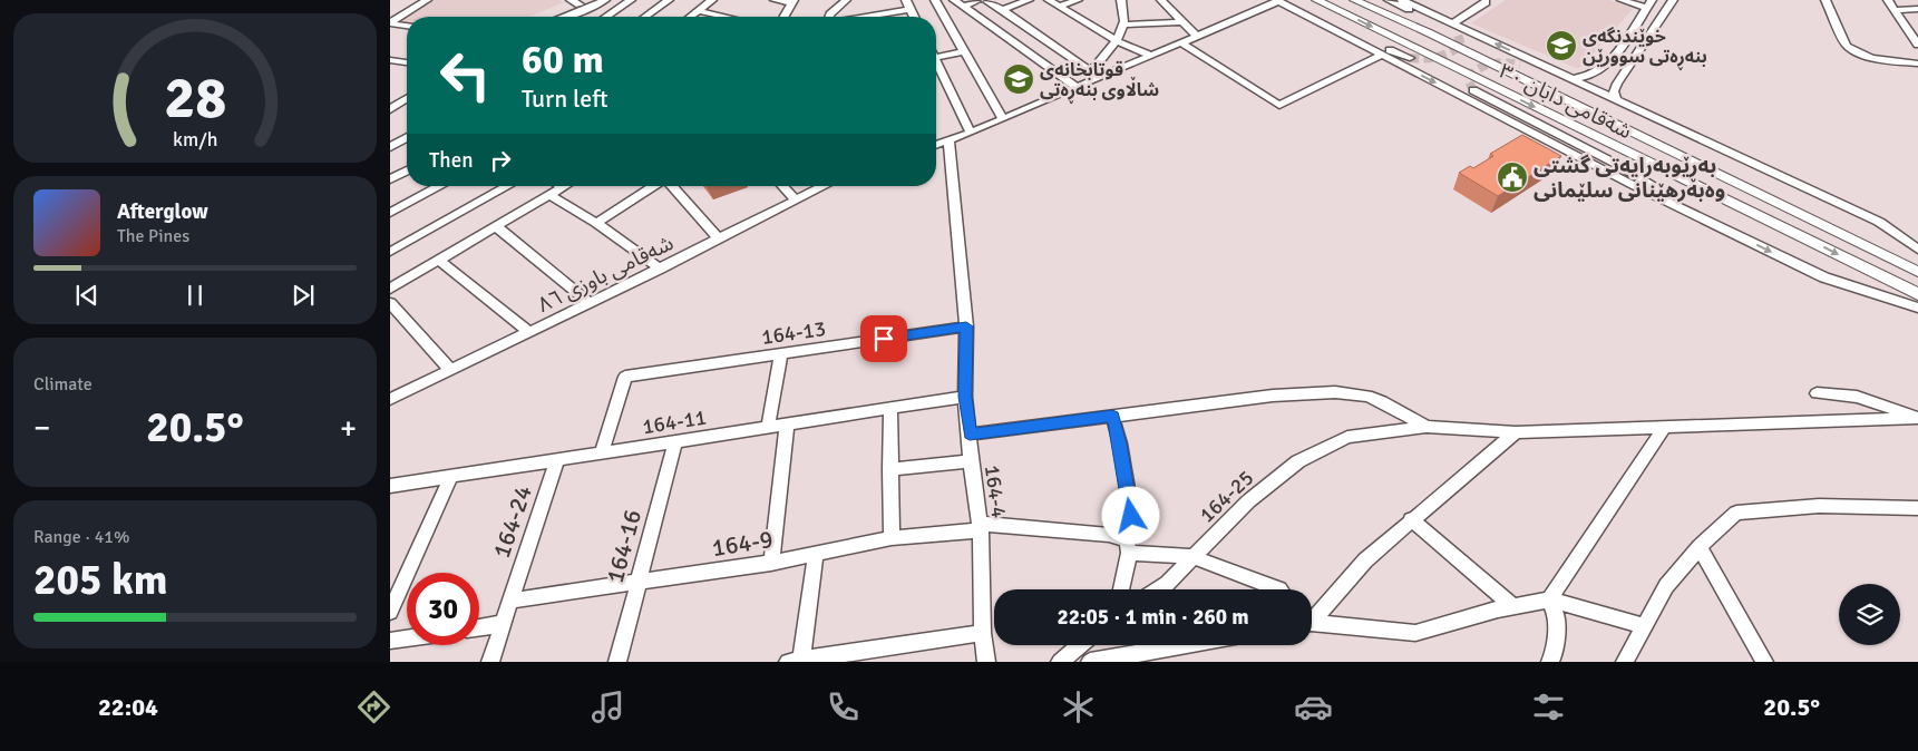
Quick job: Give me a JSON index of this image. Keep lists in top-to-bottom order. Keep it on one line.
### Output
{"streets":{"main road":["شەقامی دابان ٣٠"],"street":["شەقامی باوزی ٨٦","164-13","164-11","164-4","164-25","164-24","164-9","164-16"]},"crossings":[["164-13","164-11"],["164-13","164-4"],["164-11","164-4"],["164-11","164-24"],["164-11","164-16"],["164-4","164-9"],["164-25","164-9"],["164-24","164-9"],["164-9","164-16"]],"places":{"school or university":["خوێندنگەی بنەڕەتی سوورێن","قوتابخانەی شاڵاوی بنەڕەتی"],"public building":["بەڕێوبەرایەتی گشتی وەبەرهێنانی سلێمانی"]},"page":{"turn":["60 m","Turn left"],"then":"Then","song":["Afterglow","The Pines"],"tile":["Climate",["Range · 41%","205 km"]],"heat":["−","20.5°","+"],"limit":"30","trip":"22:05 · 1 min · 260 m","tabs":["22:04","20.5°"],"gauge":["28","km/h"]}}
